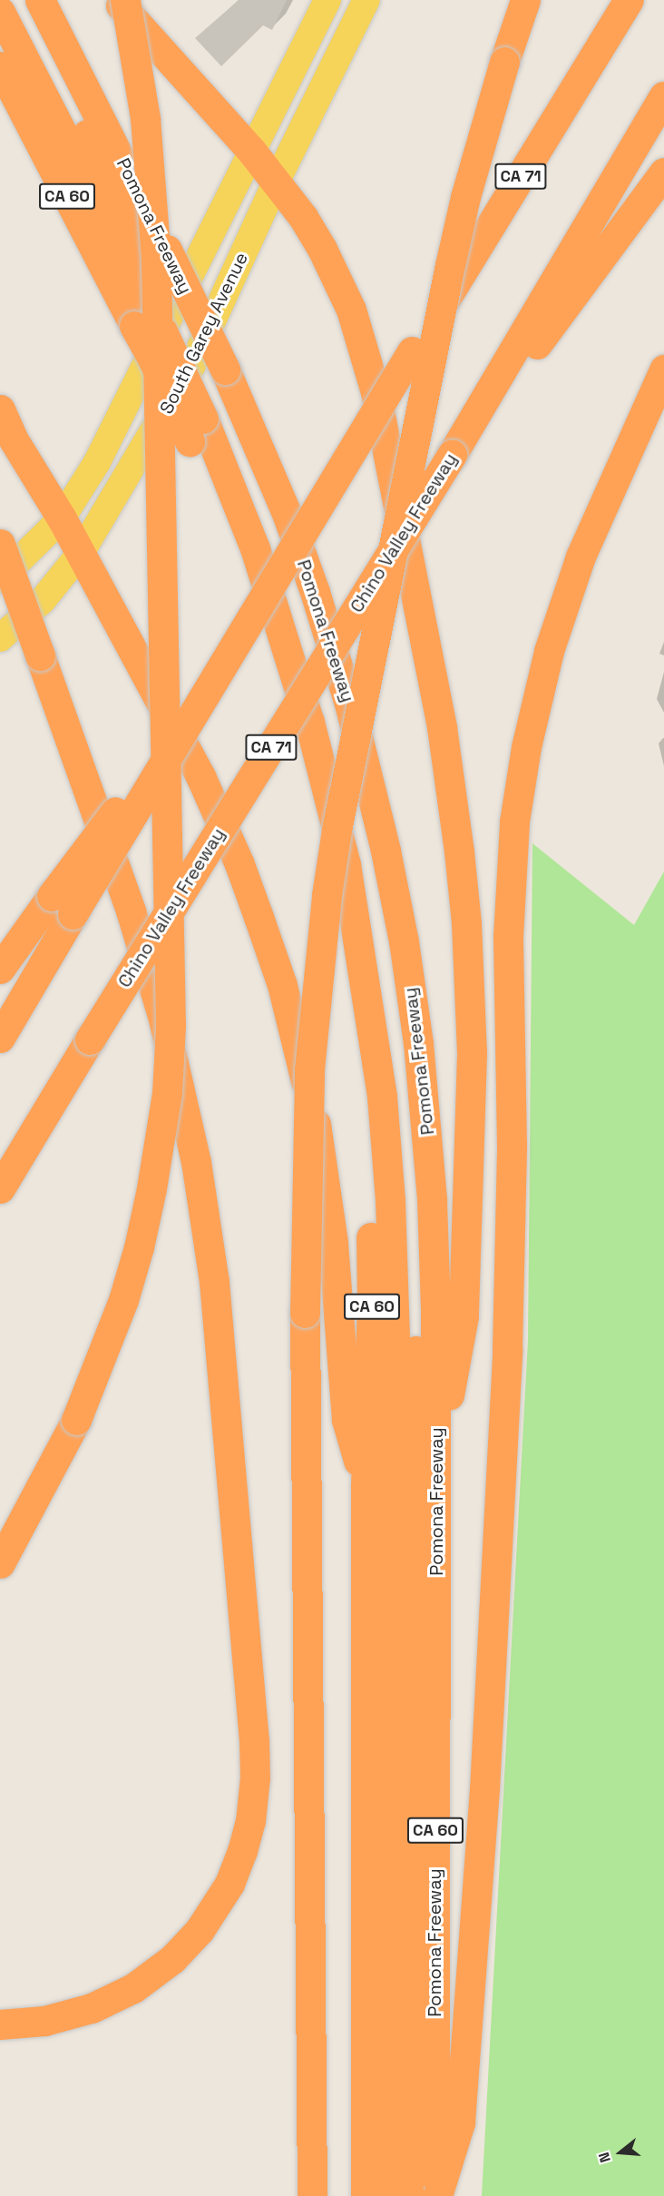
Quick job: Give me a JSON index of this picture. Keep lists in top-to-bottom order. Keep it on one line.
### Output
{"streets":{"highway":["CA 71","CA 60","Pomona Freeway","Chino Valley Freeway"],"main road":["South Garey Avenue"]},"north":"left"}
